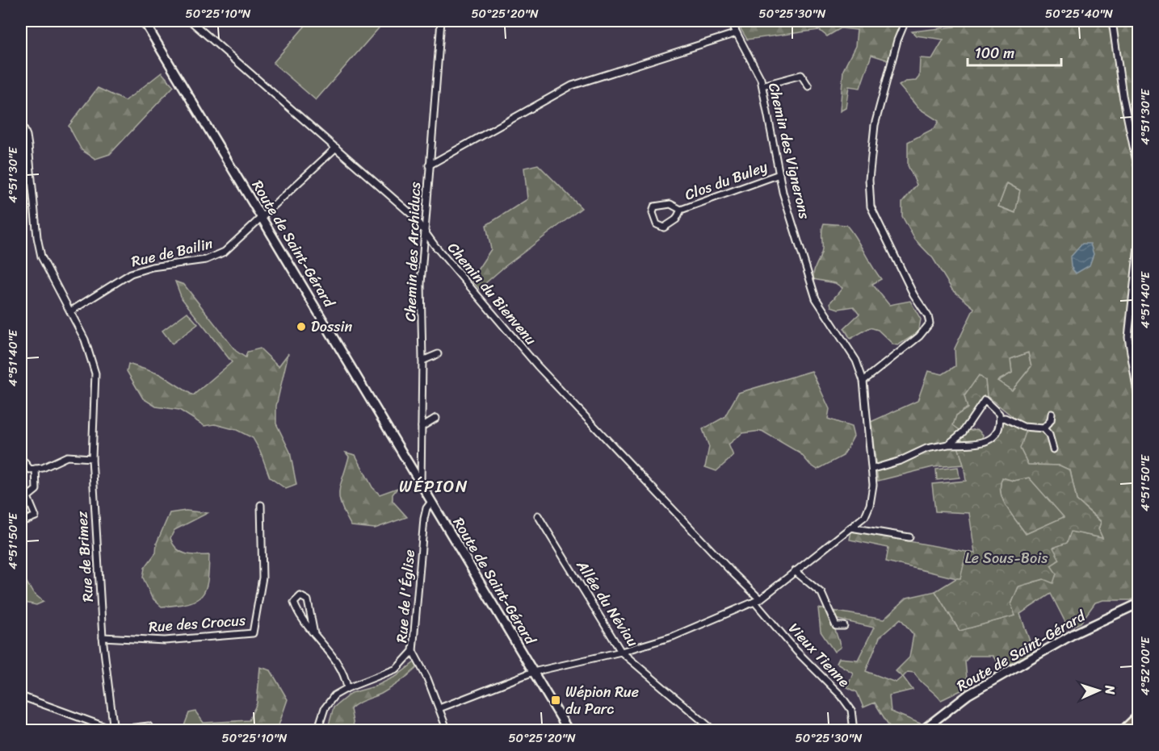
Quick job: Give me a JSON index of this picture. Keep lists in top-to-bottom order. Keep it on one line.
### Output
{"streets":{"main road":["Route de Saint-Gérard"],"street":["Chemin des Vignerons","Clos du Buley","Chemin des Archiducs","Rue de Bailin","Chemin du Bienvenu","Rue de Brimez","Rue de l'Église","Allée du Néviau","Rue des Crocus","Vieux Tienne"]},"crossings":[["Chemin des Vignerons","Clos du Buley"],["Chemin des Vignerons","Route de Saint-Gérard"],["Chemin des Vignerons","Chemin du Bienvenu"],["Chemin des Vignerons","Allée du Néviau"],["Chemin des Vignerons","Vieux Tienne"],["Route de Saint-Gérard","Chemin des Archiducs"],["Route de Saint-Gérard","Rue de Bailin"],["Route de Saint-Gérard","Rue de l'Église"],["Chemin des Archiducs","Chemin du Bienvenu"],["Rue de Bailin","Chemin du Bienvenu"],["Rue de Bailin","Rue de Brimez"],["Chemin du Bienvenu","Vieux Tienne"],["Rue de Brimez","Rue des Crocus"]],"districts":["WÉPION"],"parks":["Le Sous-Bois"],"places":{"other":["Dossin"],"transit":["Wépion Rue du Parc"]},"scale_bar":"100 m","north":"right","coordinates":["50°25'10\"N","50°25'20\"N","50°25'30\"N","50°25'40\"N","4°51'30\"E","4°51'40\"E","4°51'50\"E","4°52'00\"E"]}
